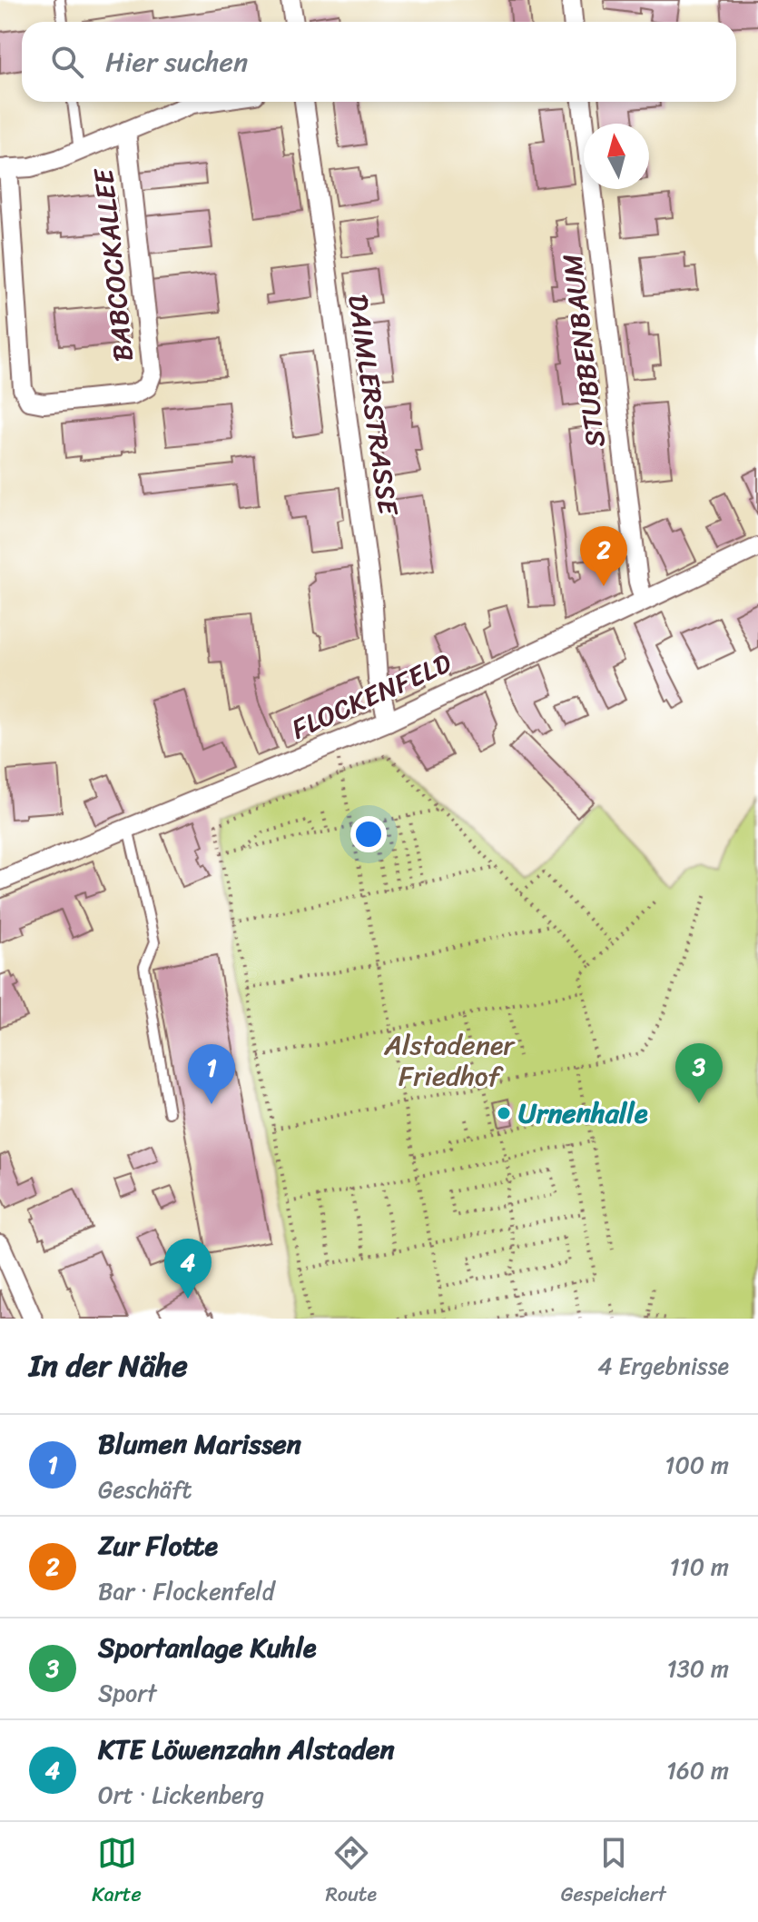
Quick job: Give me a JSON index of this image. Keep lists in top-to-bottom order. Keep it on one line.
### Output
{"streets":{"street":["BABCOCKALLEE","STUBBENBAUM","DAIMLERSTRASSE","FLOCKENFELD"]},"crossings":[["STUBBENBAUM","FLOCKENFELD"],["DAIMLERSTRASSE","FLOCKENFELD"]],"parks":["Alstadener Friedhof"],"places":["Urnenhalle"],"north":"top","page":{"search":"Hier suchen","pins":["2","3","1","4"],"heading":["In der Nähe","4 Ergebnisse"],"list":[{"mark":"1","name":"Blumen Marissen","note":"Geschäft","value":"100 m"},{"mark":"2","name":"Zur Flotte","note":"Bar · Flockenfeld","value":"110 m"},{"mark":"3","name":"Sportanlage Kuhle","note":"Sport","value":"130 m"},{"mark":"4","name":"KTE Löwenzahn Alstaden","note":"Ort · Lickenberg","value":"160 m"}],"nav":["Karte","Route","Gespeichert"]}}
